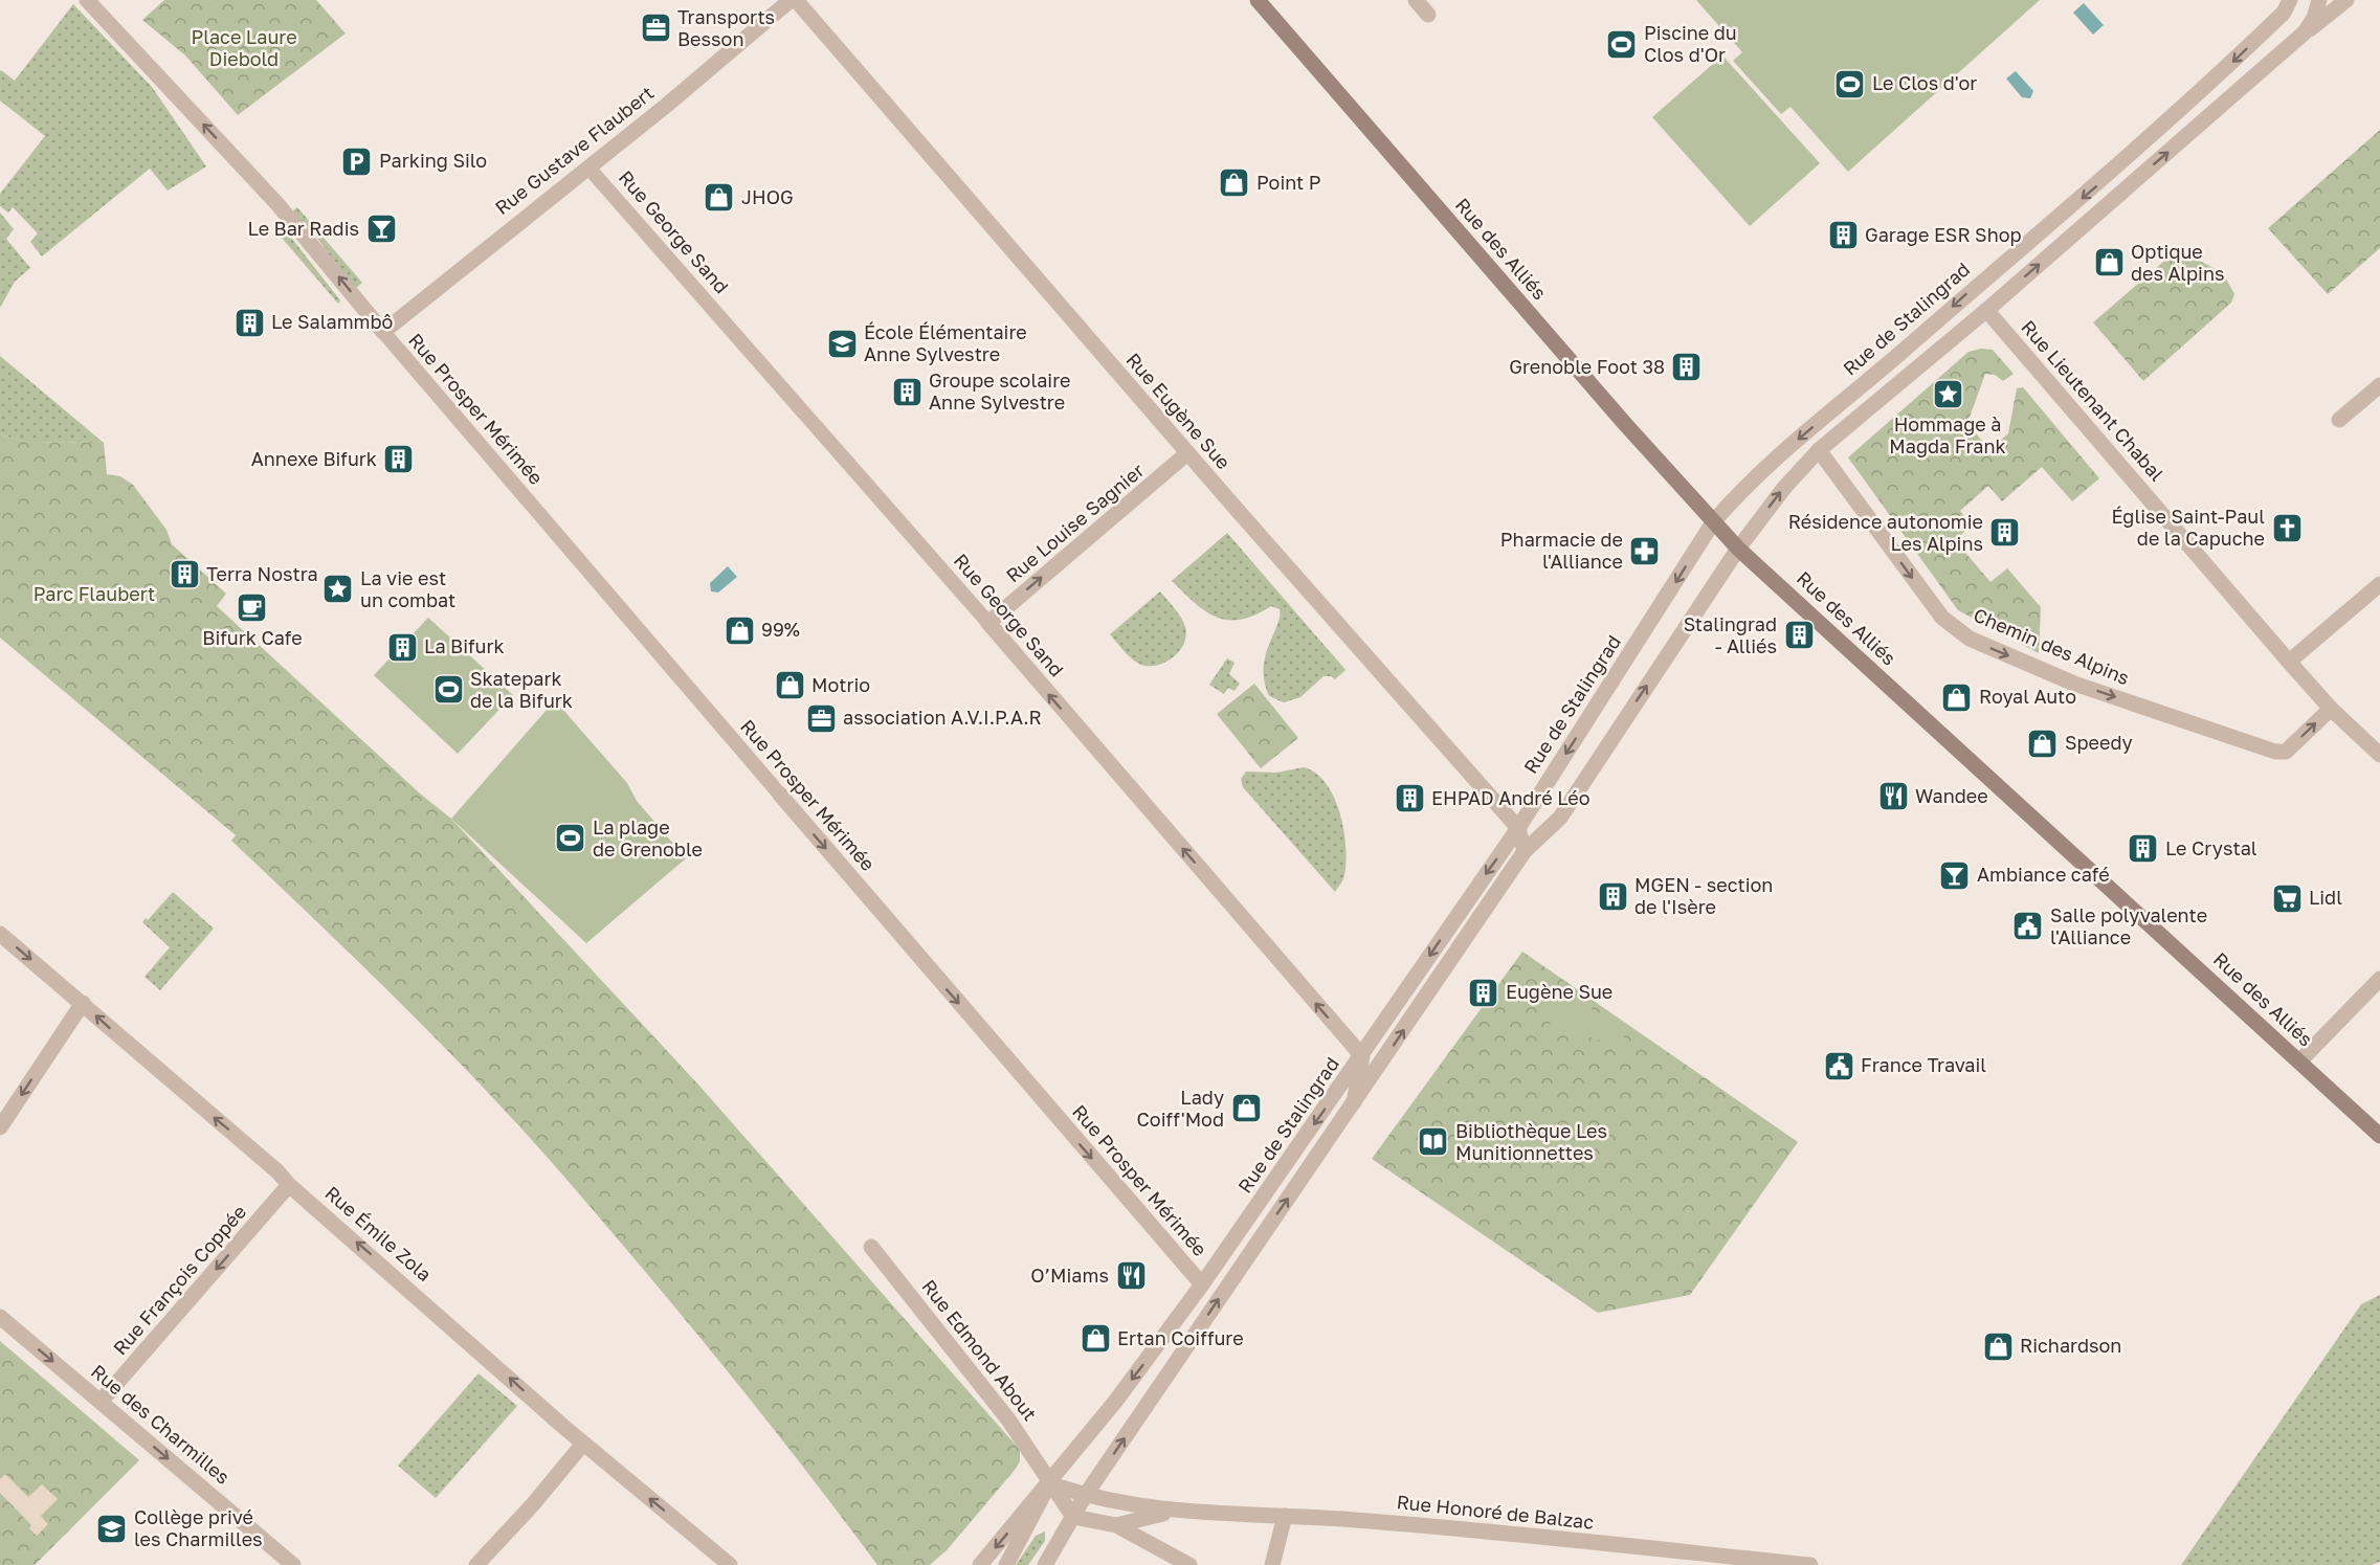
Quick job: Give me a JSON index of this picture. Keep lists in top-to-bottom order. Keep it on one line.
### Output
{"streets":{"main road":["Rue des Alliés"],"street":["Rue Gustave Flaubert","Rue George Sand","Rue de Stalingrad","Rue Lieutenant Chabal","Rue Prosper Mérimée","Rue Eugène Sue","Rue Louise Sagnier","Chemin des Alpins","Rue Émile Zola","Rue François Coppée","Rue Edmond About","Rue des Charmilles","Rue Honoré de Balzac"]},"crossings":[["Rue Gustave Flaubert","Rue George Sand"],["Rue Gustave Flaubert","Rue Prosper Mérimée"],["Rue George Sand","Rue de Stalingrad"],["Rue George Sand","Rue Louise Sagnier"],["Rue des Alliés","Rue de Stalingrad"],["Rue de Stalingrad","Rue Prosper Mérimée"],["Rue de Stalingrad","Rue Eugène Sue"],["Rue de Stalingrad","Rue Edmond About"],["Rue de Stalingrad","Rue Honoré de Balzac"],["Rue Lieutenant Chabal","Chemin des Alpins"],["Rue Eugène Sue","Rue Louise Sagnier"],["Rue Émile Zola","Rue François Coppée"],["Rue François Coppée","Rue des Charmilles"],["Rue Edmond About","Rue Honoré de Balzac"]],"one_way":["Rue George Sand","Rue Prosper Mérimée","Rue Louise Sagnier","Chemin des Alpins","Rue François Coppée","Rue des Charmilles"],"parks":["Place Laure Diebold","Parc Flaubert"],"places":{"office":["Transports Besson","association A.V.I.P.A.R"],"sports":["Piscine du Clos d'Or","Le Clos d'or","Skatepark de la Bifurk","La plage de Grenoble"],"parking":["Parking Silo"],"shop":["Point P","JHOG","Optique des Alpins","99%","Motrio","Royal Auto","Speedy","Lady Coiff'Mod","Ertan Coiffure","Richardson"],"bar":["Le Bar Radis","Ambiance café"],"building":["Garage ESR Shop","Le Salammbô","Grenoble Foot 38","Groupe scolaire Anne Sylvestre","Annexe Bifurk","Résidence autonomie Les Alpins","Terra Nostra","Stalingrad - Alliés","La Bifurk","EHPAD André Léo","Le Crystal","MGEN - section de l'Isère","Eugène Sue"],"school or university":["École Élémentaire Anne Sylvestre","Collège privé les Charmilles"],"place":["Hommage à Magda Frank","La vie est un combat"],"church":["Église Saint-Paul de la Capuche"],"pharmacy":["Pharmacie de l'Alliance"],"cafe":["Bifurk Cafe"],"restaurant":["Wandee","O’Miams"],"supermarket":["Lidl"],"public building":["Salle polyvalente l'Alliance","France Travail"],"library":["Bibliothèque Les Munitionnettes"]}}
